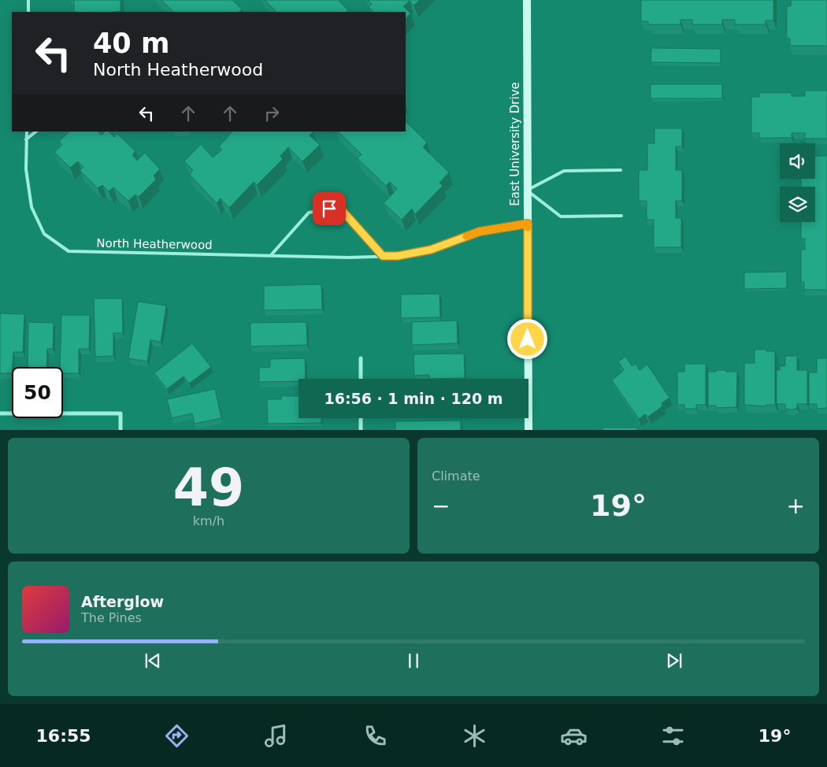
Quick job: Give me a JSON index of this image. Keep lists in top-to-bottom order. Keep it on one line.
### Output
{"streets":{"main road":["East University Drive"],"lane":["North Heatherwood"]},"crossings":[["East University Drive","North Heatherwood"]],"page":{"turn":["40 m","North Heatherwood"],"limit":"50","trip":"16:56 · 1 min · 120 m","tile":[["49","km/h"],"Climate"],"heat":["−","19°","+"],"song":["Afterglow","The Pines"],"tabs":["16:55","19°"]}}
